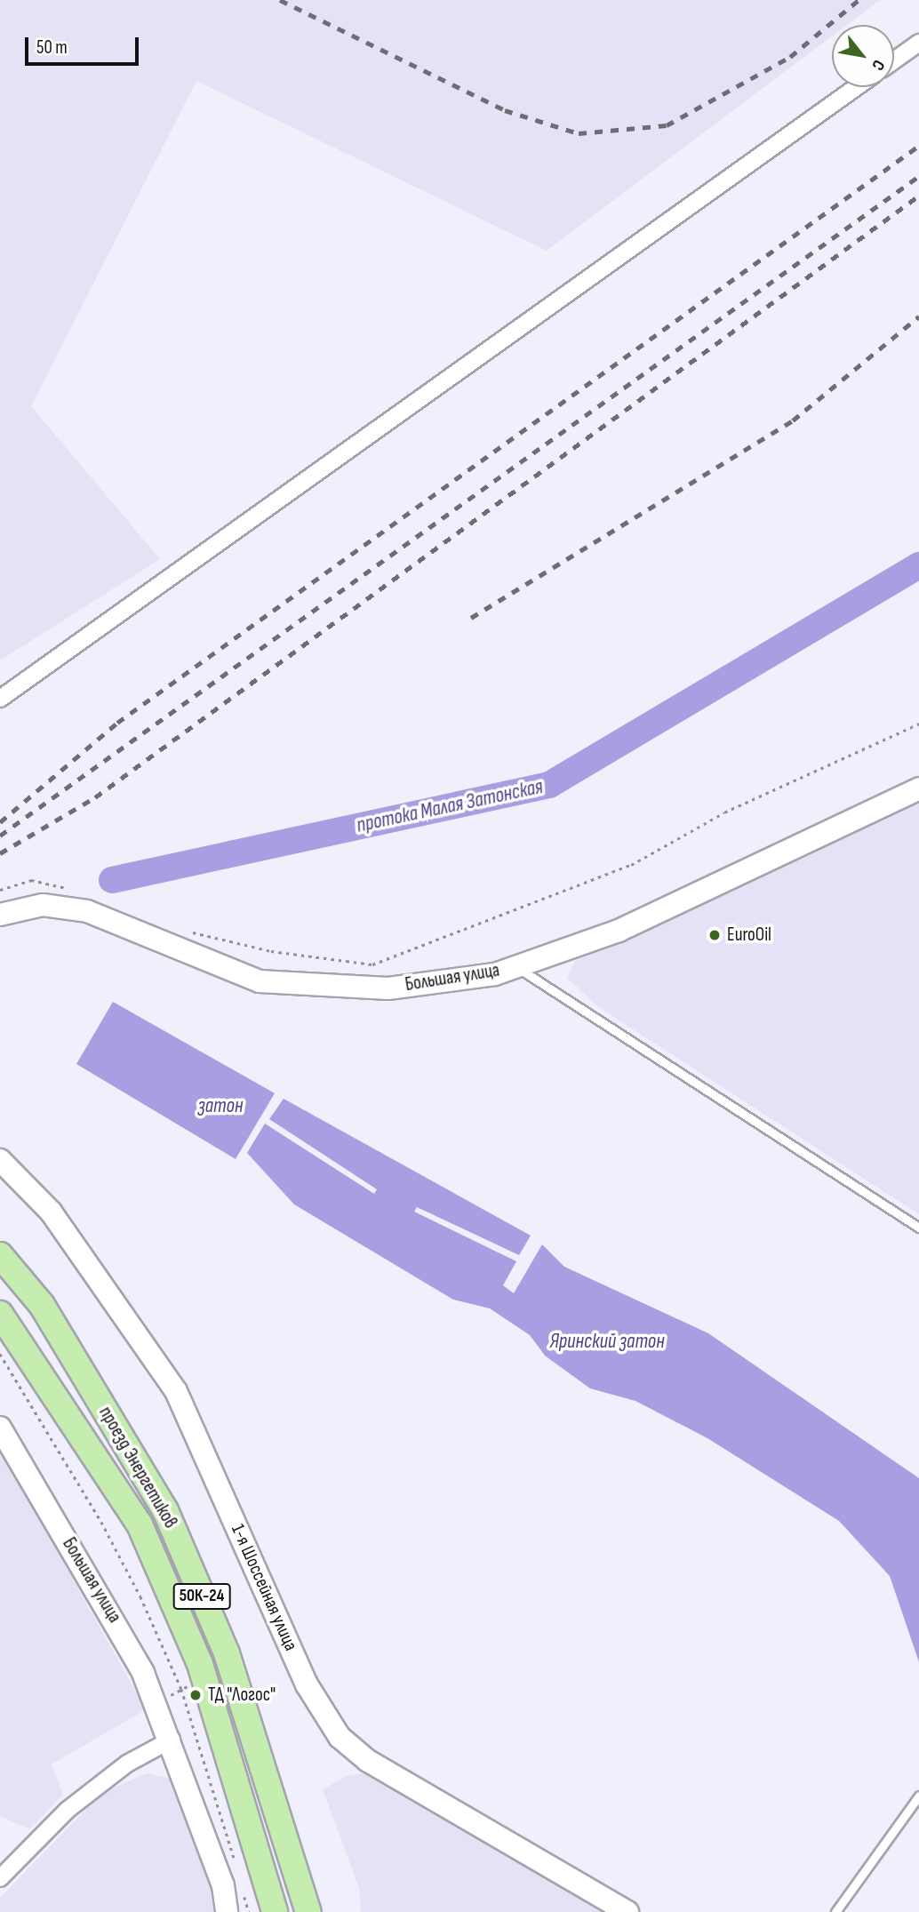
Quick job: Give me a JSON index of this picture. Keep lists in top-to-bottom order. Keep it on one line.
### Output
{"streets":{"main road":["Большая улица","проезд Энергетиков","1-я Шоссейная улица","50К-24"]},"water":["протока Малая Затонская","затон","Яринский затон"],"places":["EuroOil","ТД \"Логос\""],"scale_bar":"50 m","north":"bottom right"}
